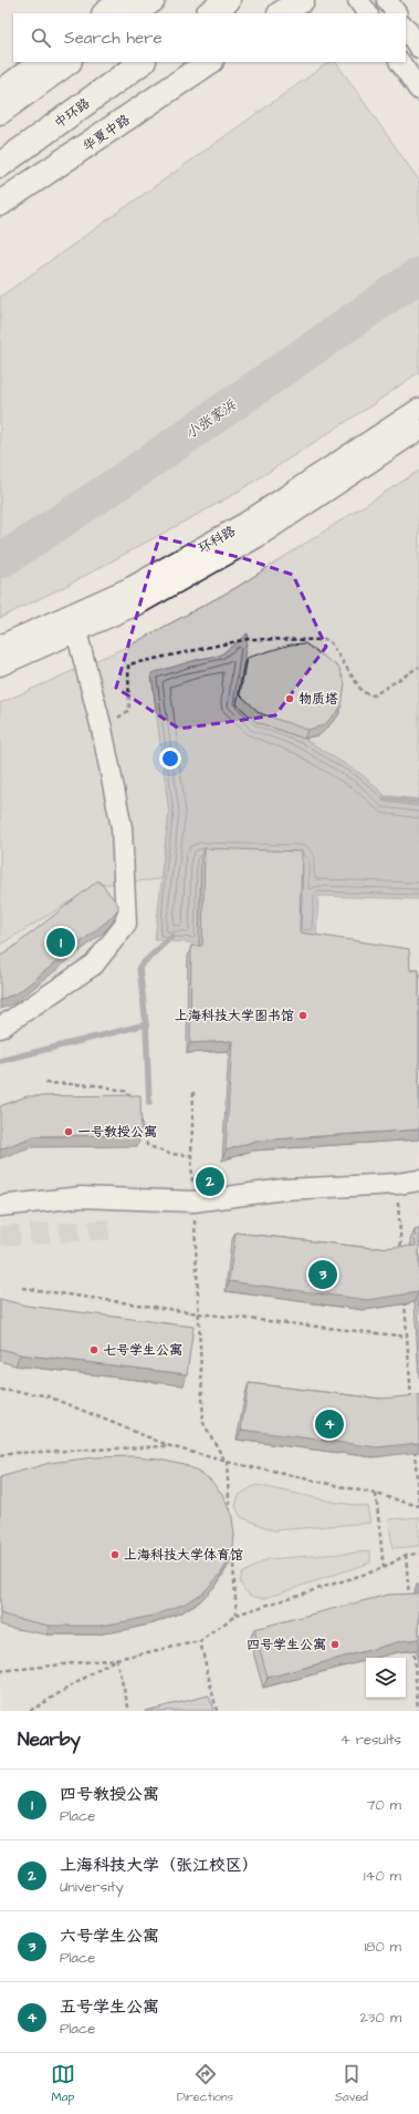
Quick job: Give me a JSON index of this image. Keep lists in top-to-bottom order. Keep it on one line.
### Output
{"streets":{"main road":["中环路","华夏中路"],"street":["环科路"]},"water":["小张家浜"],"places":["物质塔","上海科技大学图书馆","一号教授公寓","七号学生公寓","上海科技大学体育馆","四号学生公寓"],"page":{"search":"Search here","pins":["1","2","3","4"],"heading":["Nearby","4 results"],"list":[{"mark":"1","name":"四号教授公寓","note":"Place","value":"70 m"},{"mark":"2","name":"上海科技大学（张江校区）","note":"University","value":"140 m"},{"mark":"3","name":"六号学生公寓","note":"Place","value":"180 m"},{"mark":"4","name":"五号学生公寓","note":"Place","value":"230 m"}],"nav":["Map","Directions","Saved"]}}
